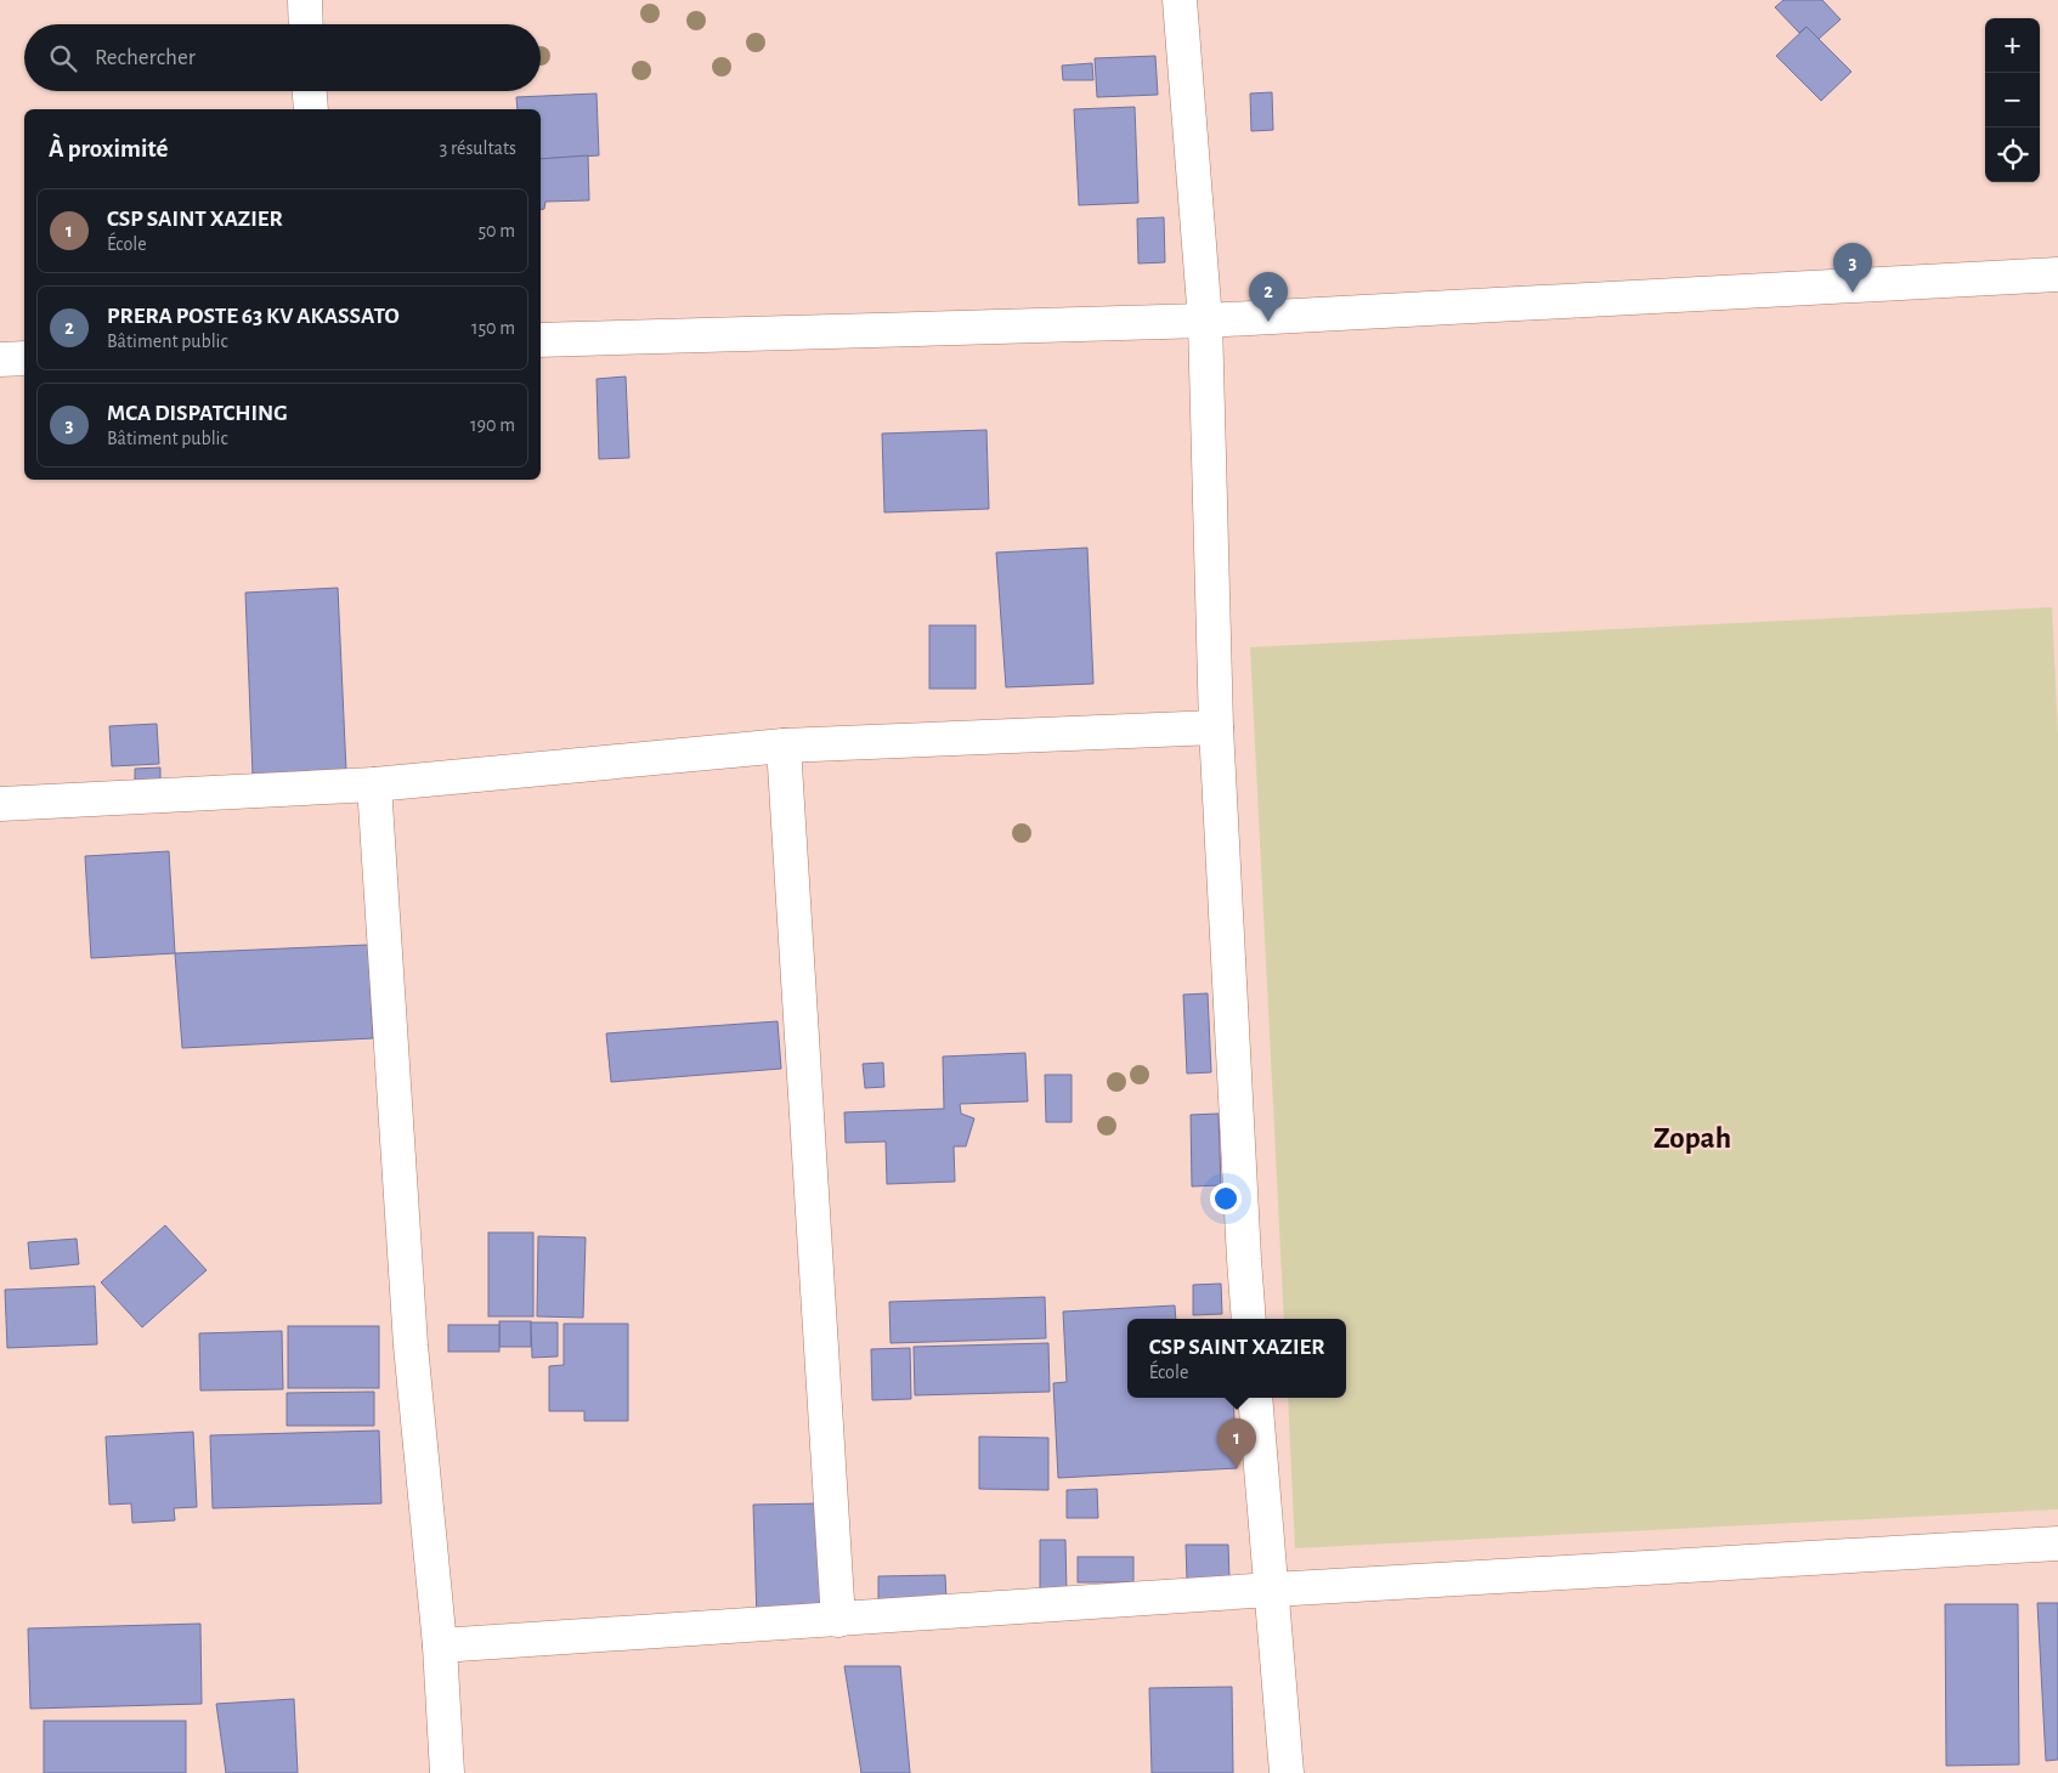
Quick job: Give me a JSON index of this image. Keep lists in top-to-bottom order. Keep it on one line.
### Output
{"districts":["Zopah"],"page":{"map_buttons":["+","−"],"search":"Rechercher","heading":["À proximité","3 résultats"],"list":[{"mark":"1","name":"CSP SAINT XAZIER","note":"École","value":"50 m"},{"mark":"2","name":"PRERA POSTE 63 KV AKASSATO","note":"Bâtiment public","value":"150 m"},{"mark":"3","name":"MCA DISPATCHING","note":"Bâtiment public","value":"190 m"}],"pins":["3","2","1"],"popup":["CSP SAINT XAZIER","École"]}}
